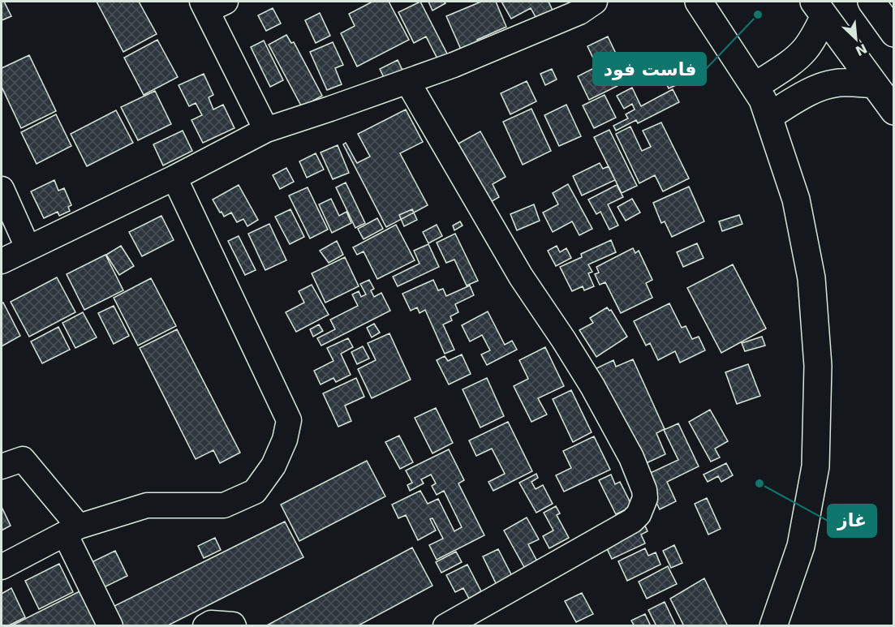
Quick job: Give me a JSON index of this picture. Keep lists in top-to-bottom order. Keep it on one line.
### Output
{"places":["فاست فود","غاز"],"north":"bottom right"}
